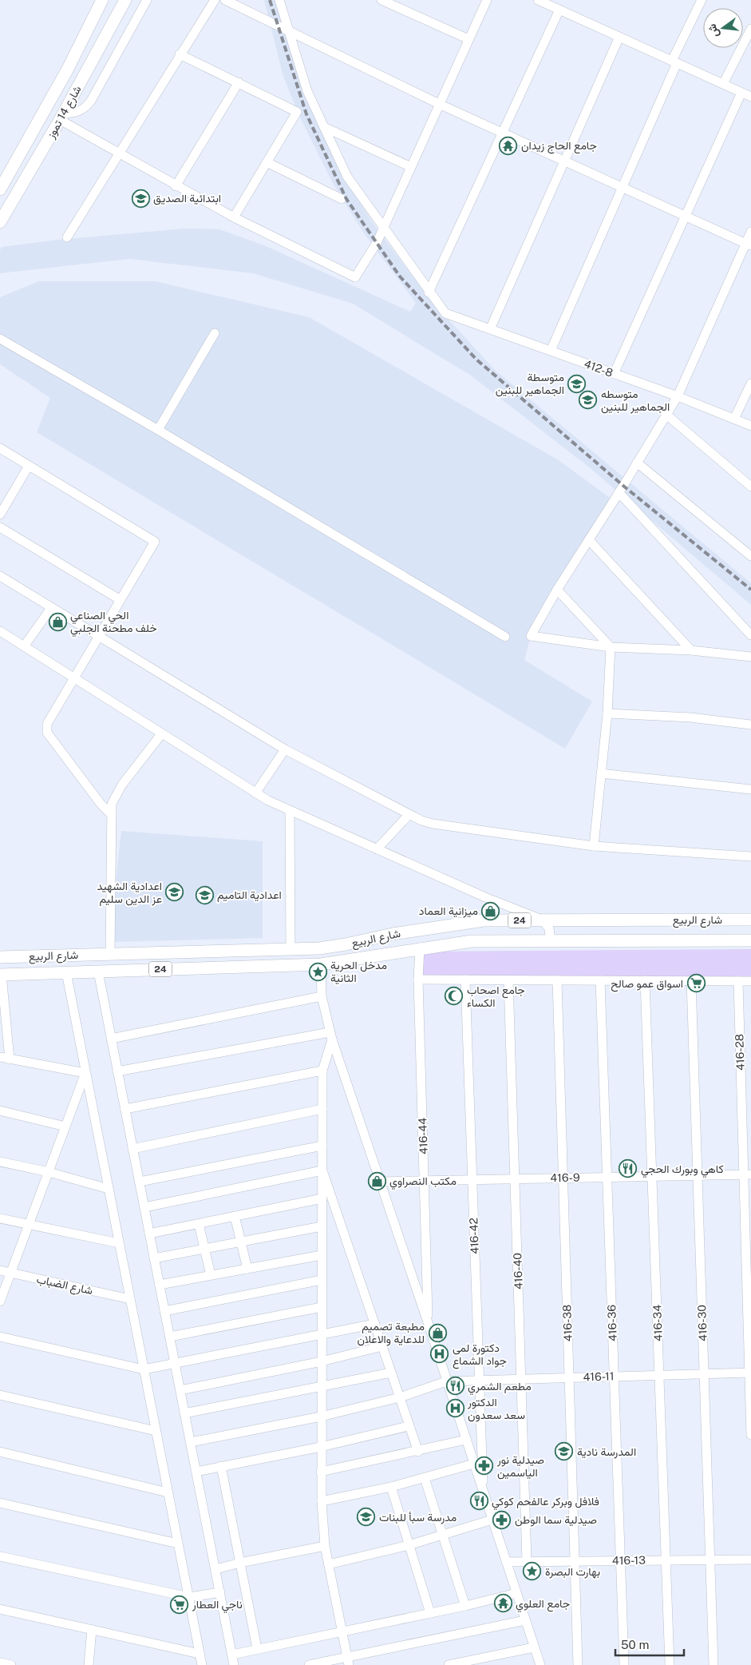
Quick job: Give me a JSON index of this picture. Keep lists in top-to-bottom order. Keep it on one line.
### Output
{"streets":{"main road":["شارع 14 تموز","شارع الربيع","24"],"street":["412-8","416-28","416-44","416-9","416-42","416-40","شارع الضباب","416-38","416-36","416-34","416-30","416-11","416-13"]},"crossings":[["شارع الربيع","416-44"],["416-28","416-9"],["416-28","416-11"],["416-44","416-9"],["416-9","416-42"],["416-9","416-40"],["416-9","416-38"],["416-9","416-36"],["416-9","416-34"],["416-9","416-30"],["416-42","416-11"],["416-40","416-11"],["416-40","416-13"],["416-38","416-11"],["416-38","416-13"],["416-36","416-11"],["416-36","416-13"],["416-34","416-11"],["416-34","416-13"],["416-30","416-11"],["416-30","416-13"]],"places":{"temple":["جامع الحاج زيدان","جامع العلوي"],"school or university":["ابتدائية الصديق","متوسطة الجماهير للبنين","متوسطه الجماهير للبنين","اعدادية الشهيد عز الدين سليم","اعدادية التاميم","المدرسة نادية","مدرسة سبأ للبنات"],"shop":["الحي الصناعي خلف مطحنة الجلبي","ميزانية العماد","مكتب النصراوي","مطبعة تصميم للدعاية والاعلان"],"place":["مدخل الحرية الثانية","بهارت البصرة"],"supermarket":["اسواق عمو صالح","ناجي العطار"],"mosque":["جامع اصحاب الکساء"],"restaurant":["كاهي وبورك الحجي","مطعم الشمري","فلافل وبركر عالفحم كوكي"],"hospital":["دكتورة لمى جواد الشماع","الدكتور سعد سعدون"],"pharmacy":["صيدلية نور الياسمين","صيدلية سما الوطن"]},"scale_bar":"50 m","north":"left"}
